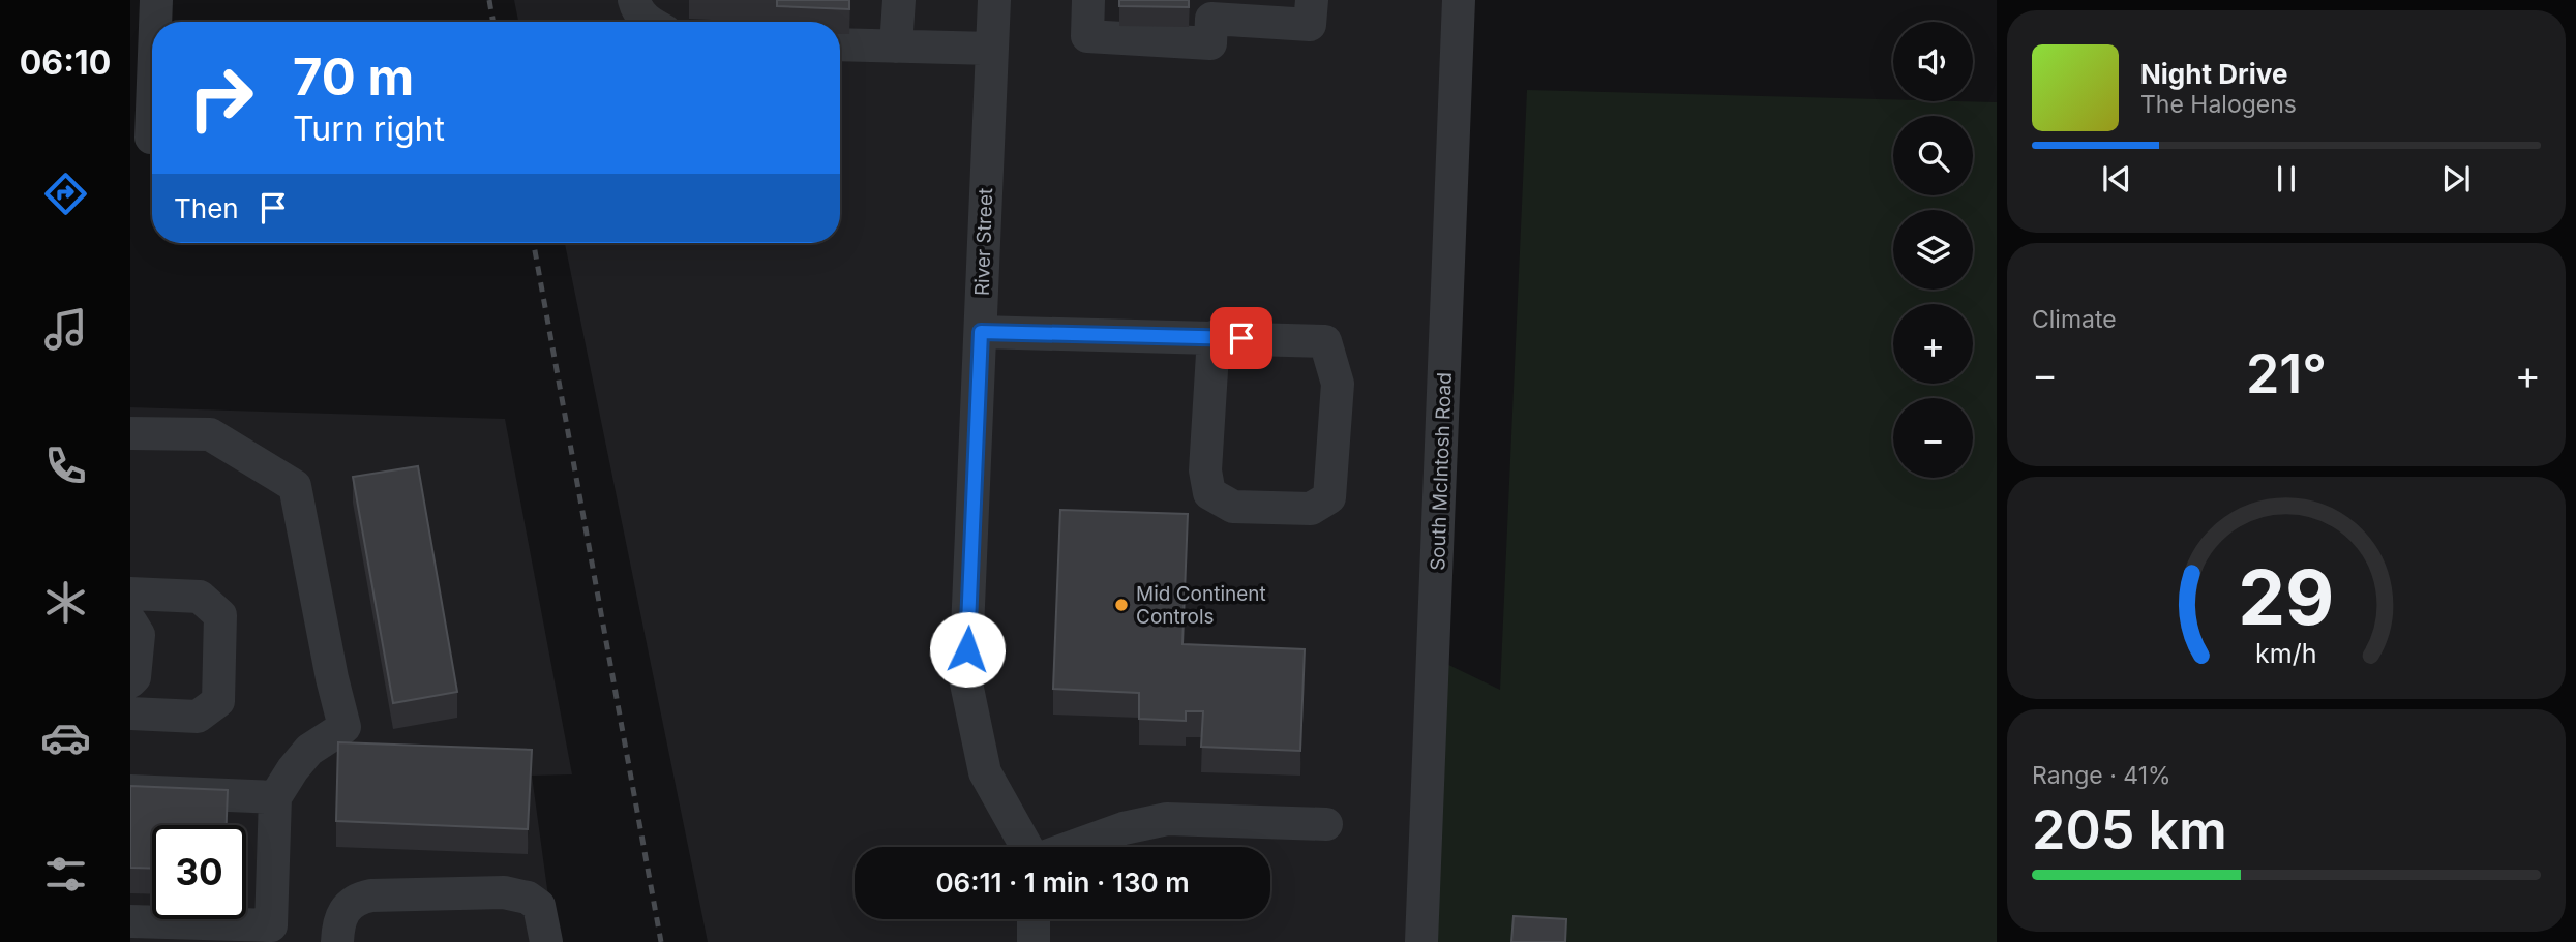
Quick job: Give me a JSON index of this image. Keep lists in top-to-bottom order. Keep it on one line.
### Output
{"streets":{"street":["River Street","South McIntosh Road"]},"places":["Mid Continent Controls"],"page":{"tabs":"06:10","map_buttons":["+","−"],"turn":["70 m","Turn right"],"song":["Night Drive","The Halogens"],"then":"Then","tile":["Climate",["Range · 41%","205 km"]],"heat":["−","21°","+"],"limit":"30","trip":"06:11 · 1 min · 130 m","gauge":["29","km/h"]}}
